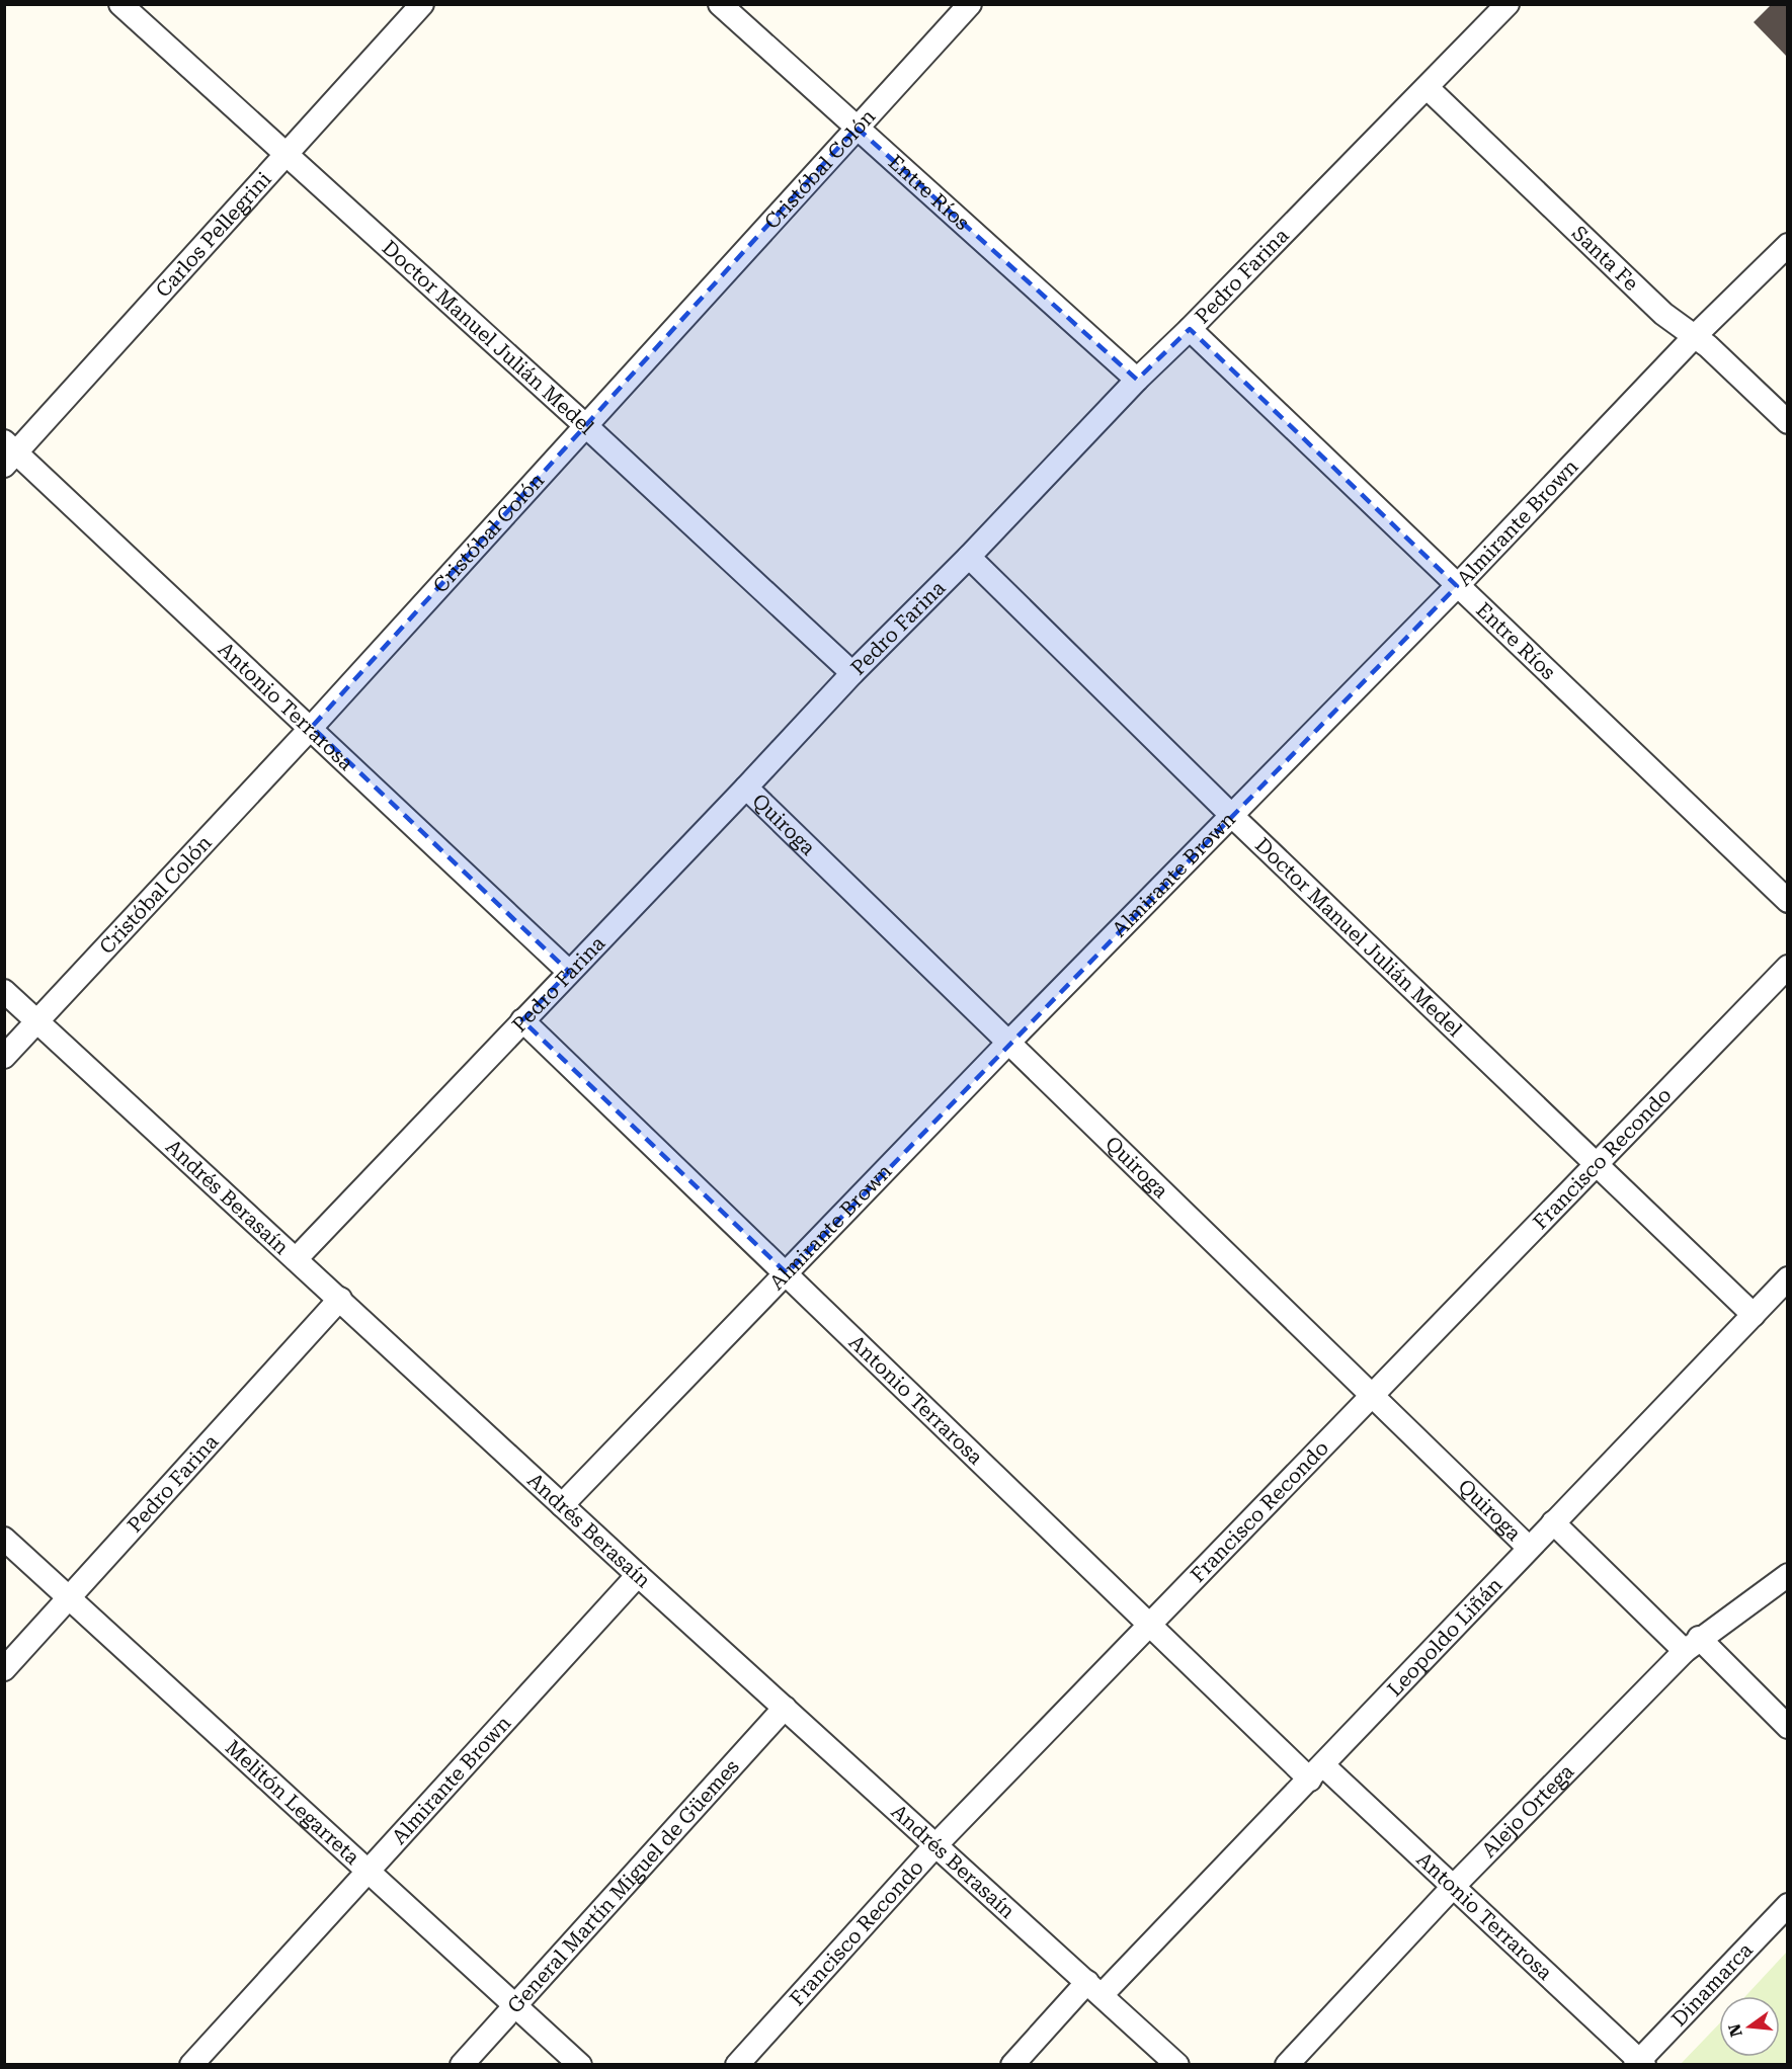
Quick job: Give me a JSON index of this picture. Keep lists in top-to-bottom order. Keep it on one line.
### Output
{"streets":{"street":["Cristóbal Colón","Entre Ríos","Carlos Pellegrini","Santa Fe","Pedro Farina","Doctor Manuel Julián Medel","Almirante Brown","Antonio Terrarosa","Quiroga","Francisco Recondo","Andrés Berasaín","Leopoldo Liñán","Melitón Legarreta","Alejo Ortega","General Martín Miguel de Güemes","Dinamarca"]},"crossings":[["Cristóbal Colón","Entre Ríos"],["Cristóbal Colón","Doctor Manuel Julián Medel"],["Cristóbal Colón","Antonio Terrarosa"],["Cristóbal Colón","Andrés Berasaín"],["Entre Ríos","Pedro Farina"],["Entre Ríos","Almirante Brown"],["Carlos Pellegrini","Doctor Manuel Julián Medel"],["Carlos Pellegrini","Antonio Terrarosa"],["Santa Fe","Pedro Farina"],["Santa Fe","Almirante Brown"],["Pedro Farina","Doctor Manuel Julián Medel"],["Pedro Farina","Antonio Terrarosa"],["Pedro Farina","Quiroga"],["Pedro Farina","Andrés Berasaín"],["Pedro Farina","Melitón Legarreta"],["Doctor Manuel Julián Medel","Almirante Brown"],["Doctor Manuel Julián Medel","Francisco Recondo"],["Doctor Manuel Julián Medel","Leopoldo Liñán"],["Almirante Brown","Antonio Terrarosa"],["Almirante Brown","Quiroga"],["Almirante Brown","Andrés Berasaín"],["Almirante Brown","Melitón Legarreta"],["Antonio Terrarosa","Francisco Recondo"],["Antonio Terrarosa","Leopoldo Liñán"],["Antonio Terrarosa","Alejo Ortega"],["Antonio Terrarosa","Dinamarca"],["Quiroga","Francisco Recondo"],["Quiroga","Leopoldo Liñán"],["Quiroga","Alejo Ortega"],["Francisco Recondo","Andrés Berasaín"],["Andrés Berasaín","Leopoldo Liñán"],["Andrés Berasaín","General Martín Miguel de Güemes"],["Melitón Legarreta","General Martín Miguel de Güemes"]],"north":"left"}
